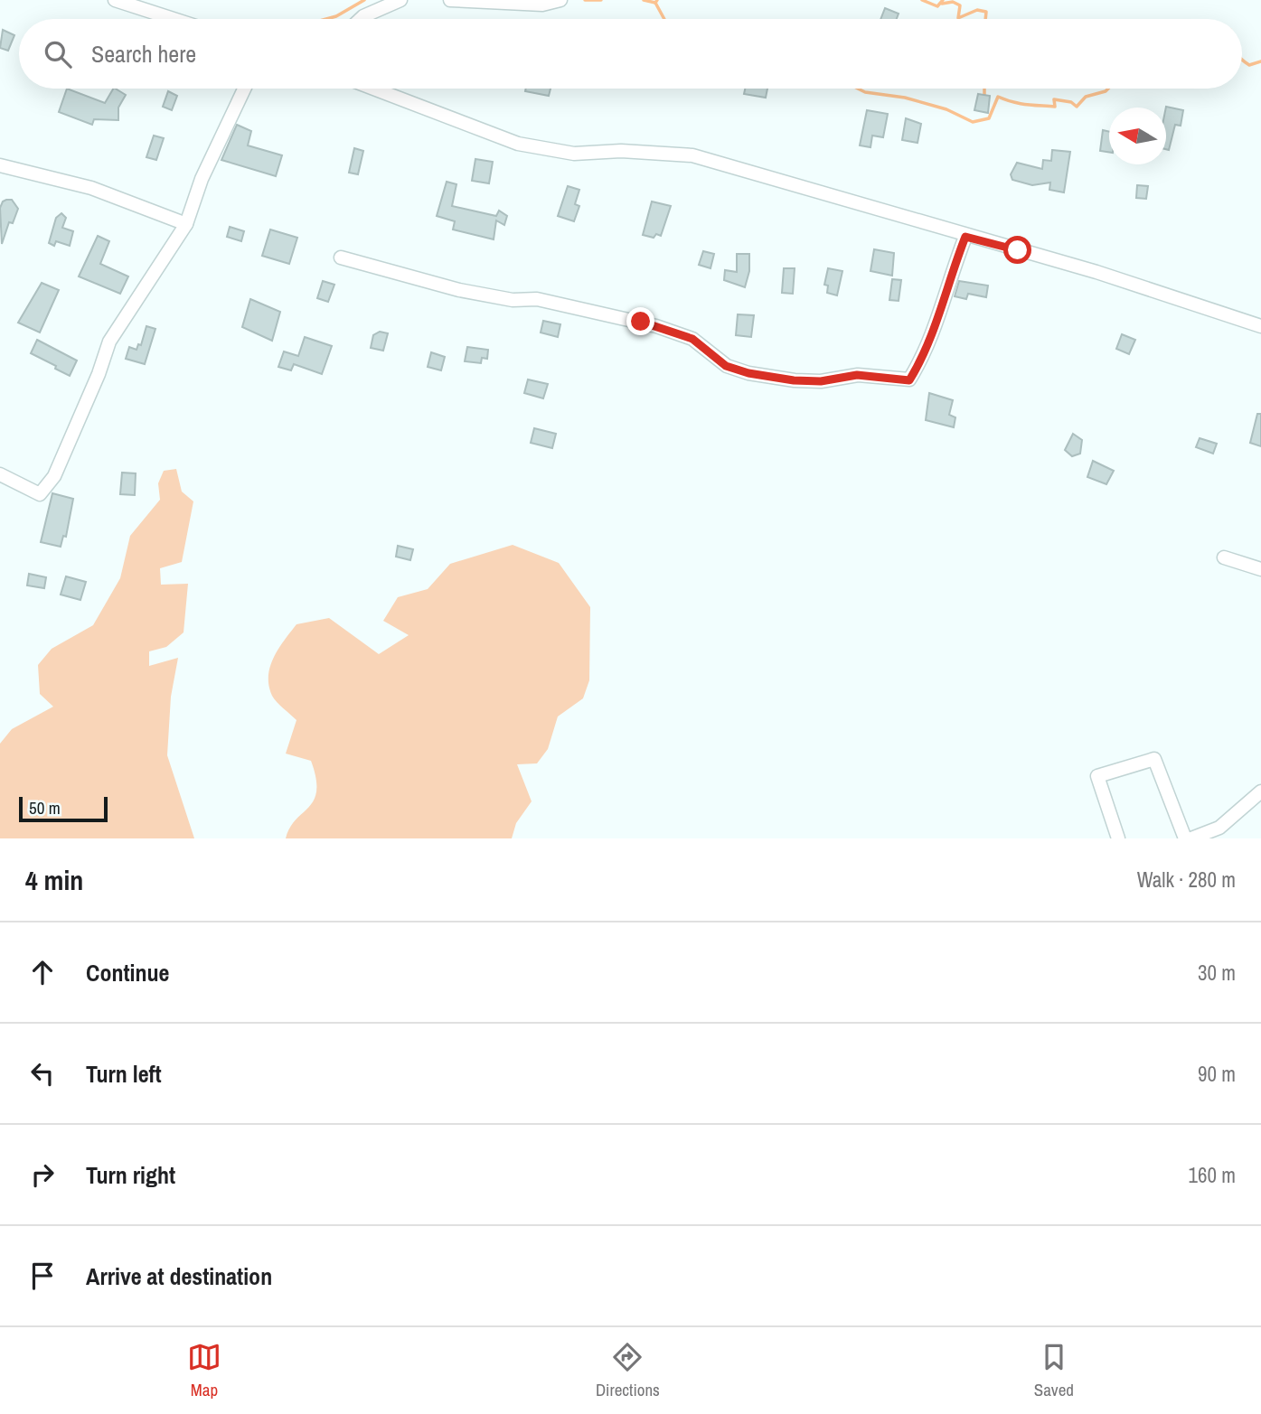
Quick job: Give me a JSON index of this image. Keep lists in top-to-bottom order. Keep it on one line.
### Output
{"scale_bar":"50 m","north":"left","page":{"search":"Search here","scale":"50 m","heading":["4 min","Walk · 280 m"],"list":[["Continue","30 m"],["Turn left","90 m"],["Turn right","160 m"],"Arrive at destination"],"nav":["Map","Directions","Saved"]}}
